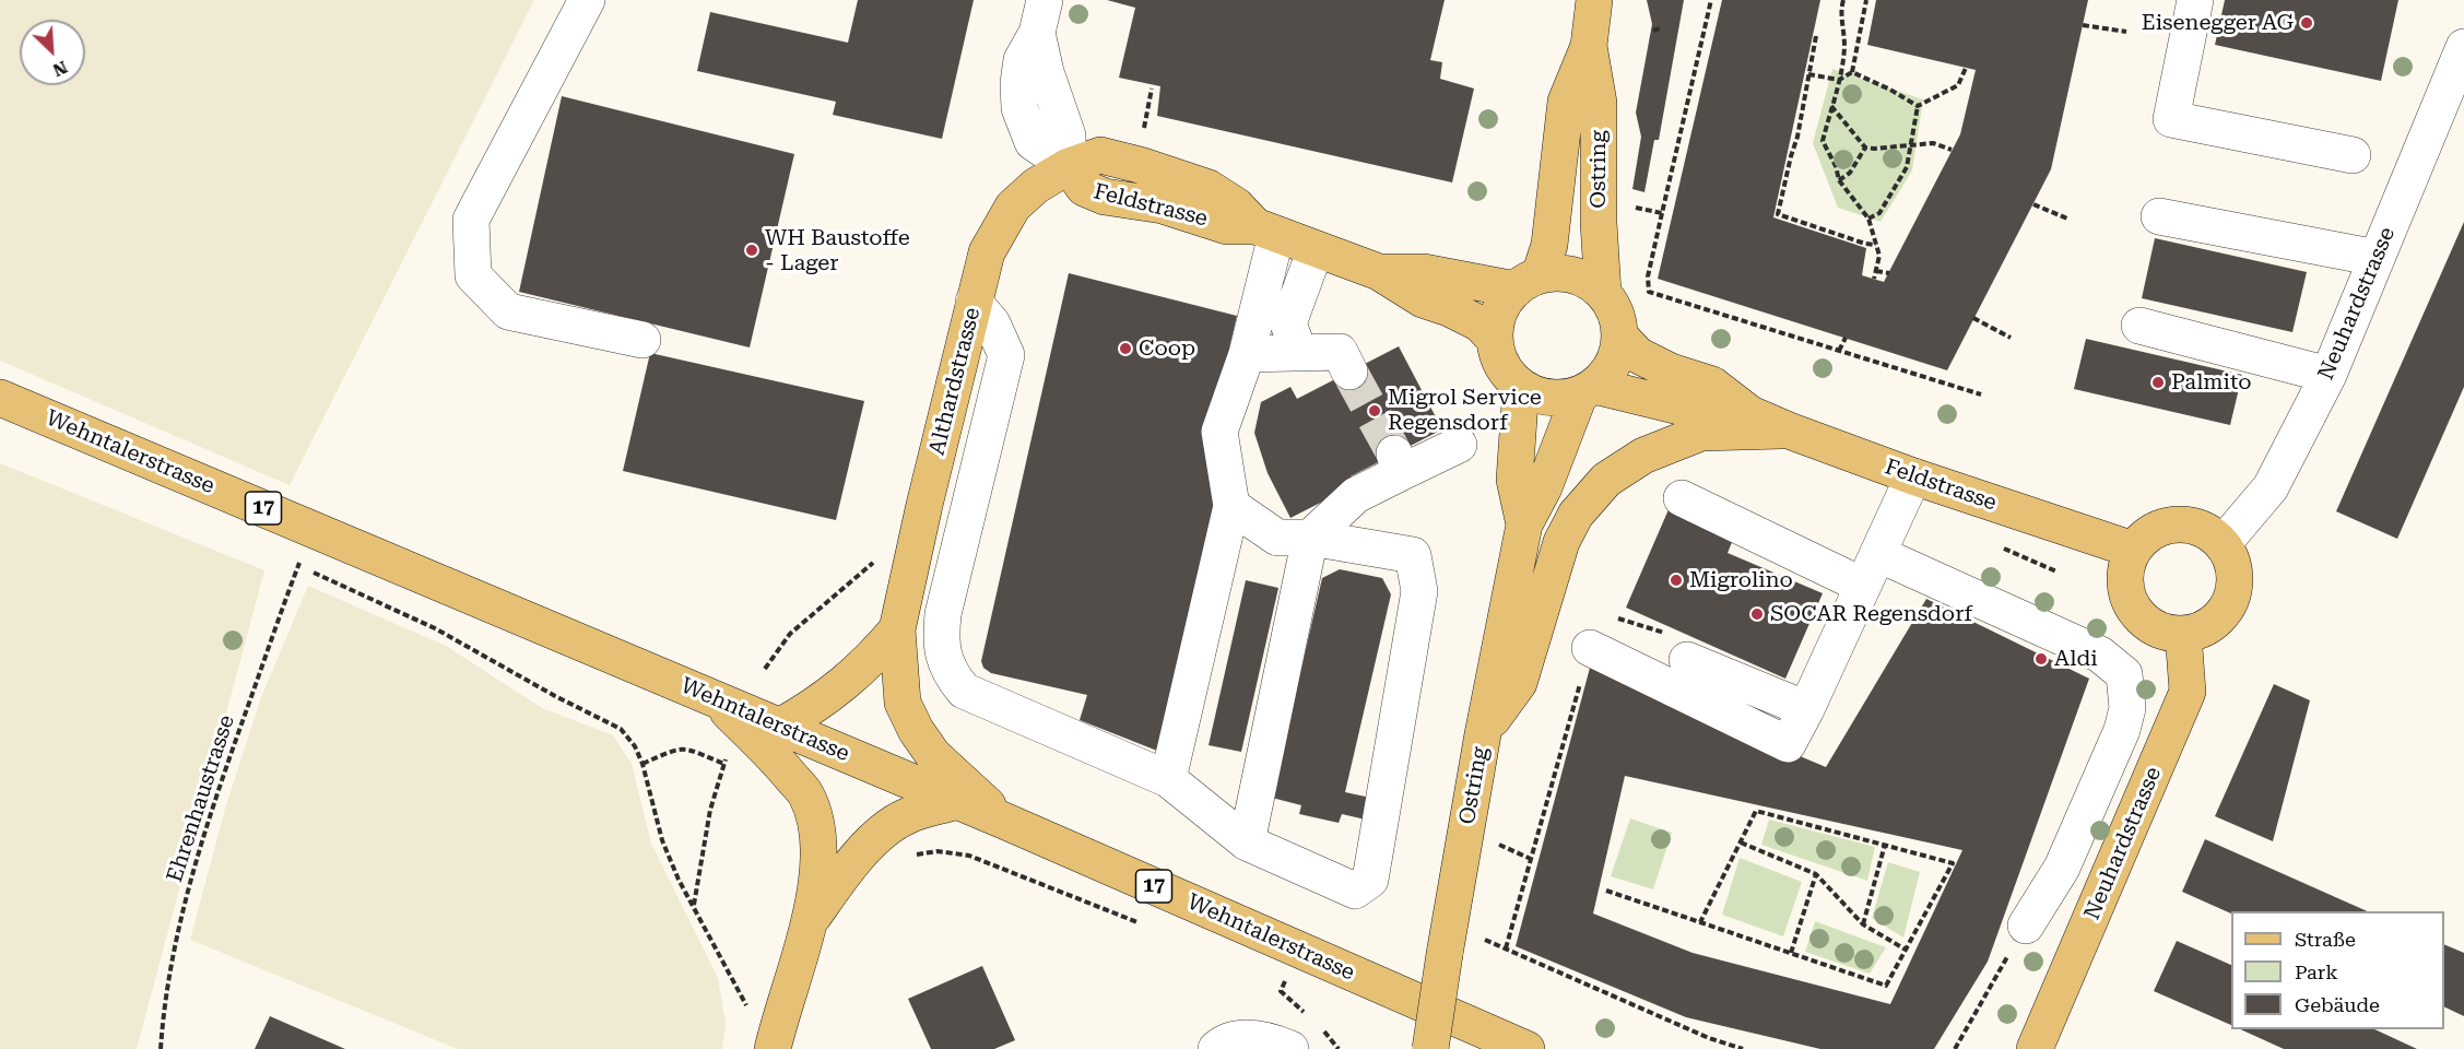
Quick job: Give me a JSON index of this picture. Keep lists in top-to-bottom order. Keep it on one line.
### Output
{"streets":{"main road":["Ostring","Feldstrasse","Neuhardstrasse","Althardstrasse","Wehntalerstrasse","17"],"path":["Ehrenhaustrasse"]},"crossings":[["Ostring","Feldstrasse"],["Feldstrasse","Neuhardstrasse"],["Feldstrasse","Althardstrasse"],["Althardstrasse","Wehntalerstrasse"]],"places":["Eisenegger AG","WH Baustoffe - Lager","Coop","Palmito","Migrol Service Regensdorf","Migrolino","SOCAR Regensdorf","Aldi"],"legend":["Straße","Park","Gebäude"],"north":"bottom right"}
